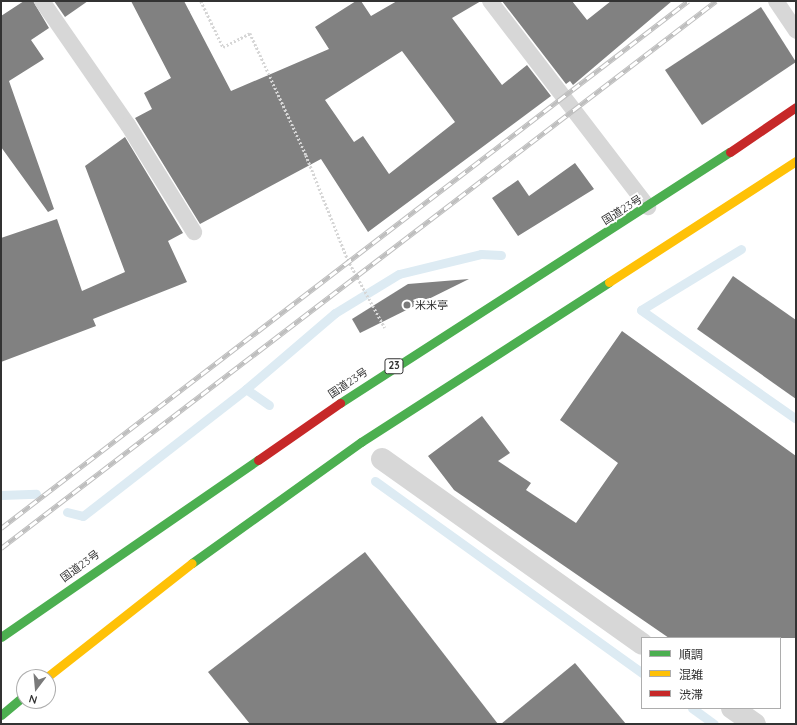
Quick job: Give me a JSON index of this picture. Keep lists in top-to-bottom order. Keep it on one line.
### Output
{"streets":{"highway":["国道23号","23"]},"places":["米米亭"],"legend":["順調","混雑","渋滞"],"north":"bottom"}
